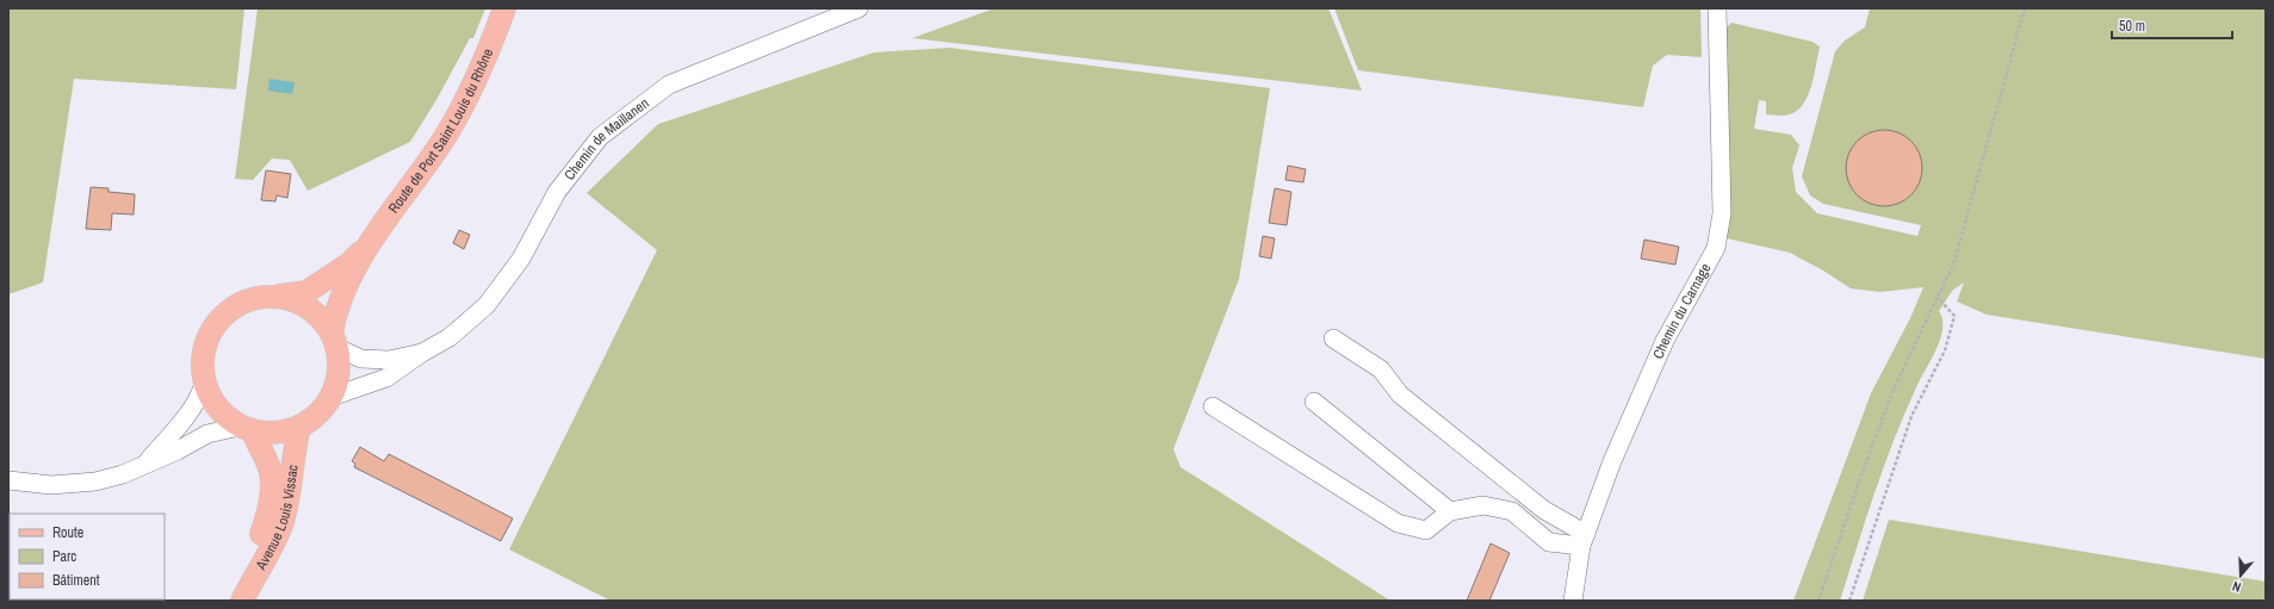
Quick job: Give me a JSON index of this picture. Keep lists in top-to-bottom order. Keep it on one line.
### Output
{"streets":{"main road":["Route de Port Saint Louis du Rhône","Avenue Louis Vissac"],"street":["Chemin de Maillanen","Chemin du Carnage"]},"crossings":[["Route de Port Saint Louis du Rhône","Avenue Louis Vissac"]],"legend":["Route","Parc","Bâtiment"],"scale_bar":"50 m","north":"bottom"}
